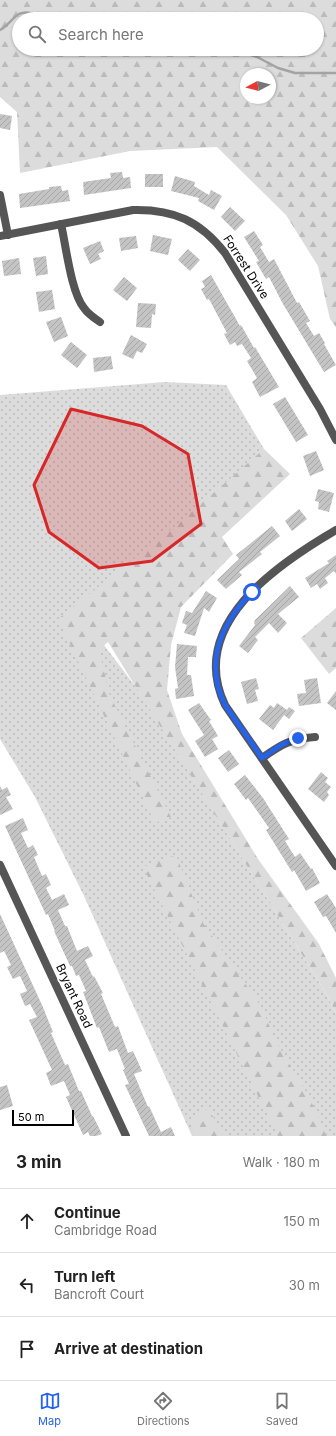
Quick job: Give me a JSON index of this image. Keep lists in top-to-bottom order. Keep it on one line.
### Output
{"streets":{"street":["Forrest Drive","Bryant Road"]},"scale_bar":"50 m","north":"left","page":{"search":"Search here","scale":"50 m","heading":["3 min","Walk · 180 m"],"list":[["Continue","Cambridge Road","150 m"],["Turn left","Bancroft Court","30 m"],"Arrive at destination"],"nav":["Map","Directions","Saved"]}}
